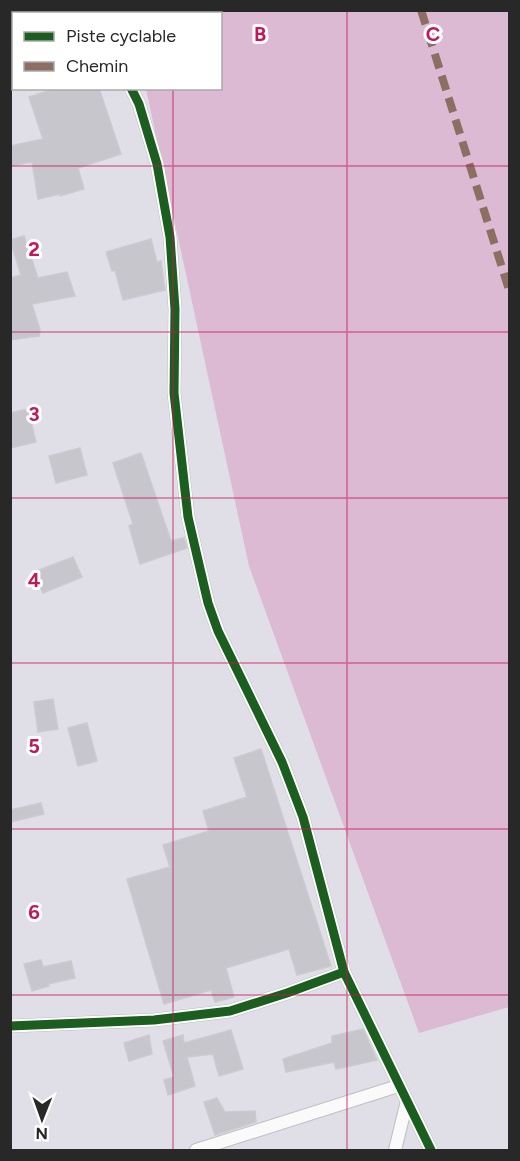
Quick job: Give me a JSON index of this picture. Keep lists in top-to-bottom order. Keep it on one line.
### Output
{"legend":["Piste cyclable","Chemin"],"north":"bottom","grid":{"columns":["B","C"],"rows":["2","3","4","5","6"]}}
